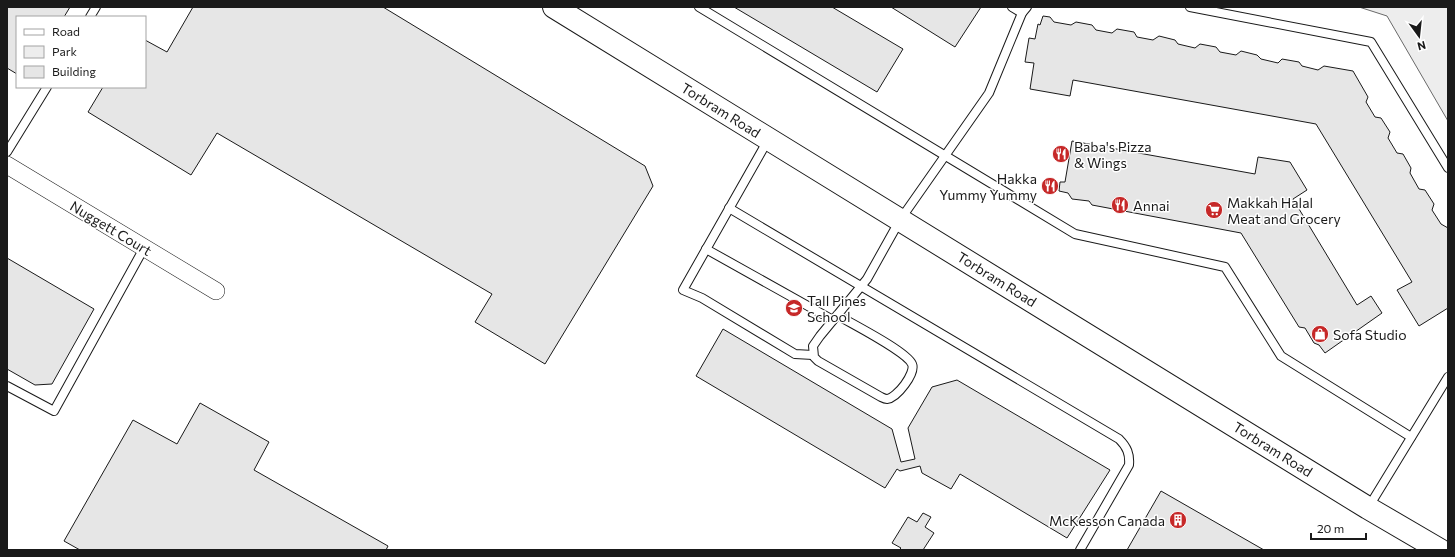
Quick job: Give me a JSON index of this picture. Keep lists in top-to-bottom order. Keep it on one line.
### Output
{"streets":{"main road":["Torbram Road"],"street":["Nuggett Court"]},"places":{"restaurant":["Baba's Pizza & Wings","Hakka Yummy Yummy","Annai"],"supermarket":["Makkah Halal Meat and Grocery"],"school or university":["Tall Pines School"],"shop":["Sofa Studio"],"building":["McKesson Canada"]},"legend":["Road","Park","Building"],"scale_bar":"20 m","north":"bottom"}
